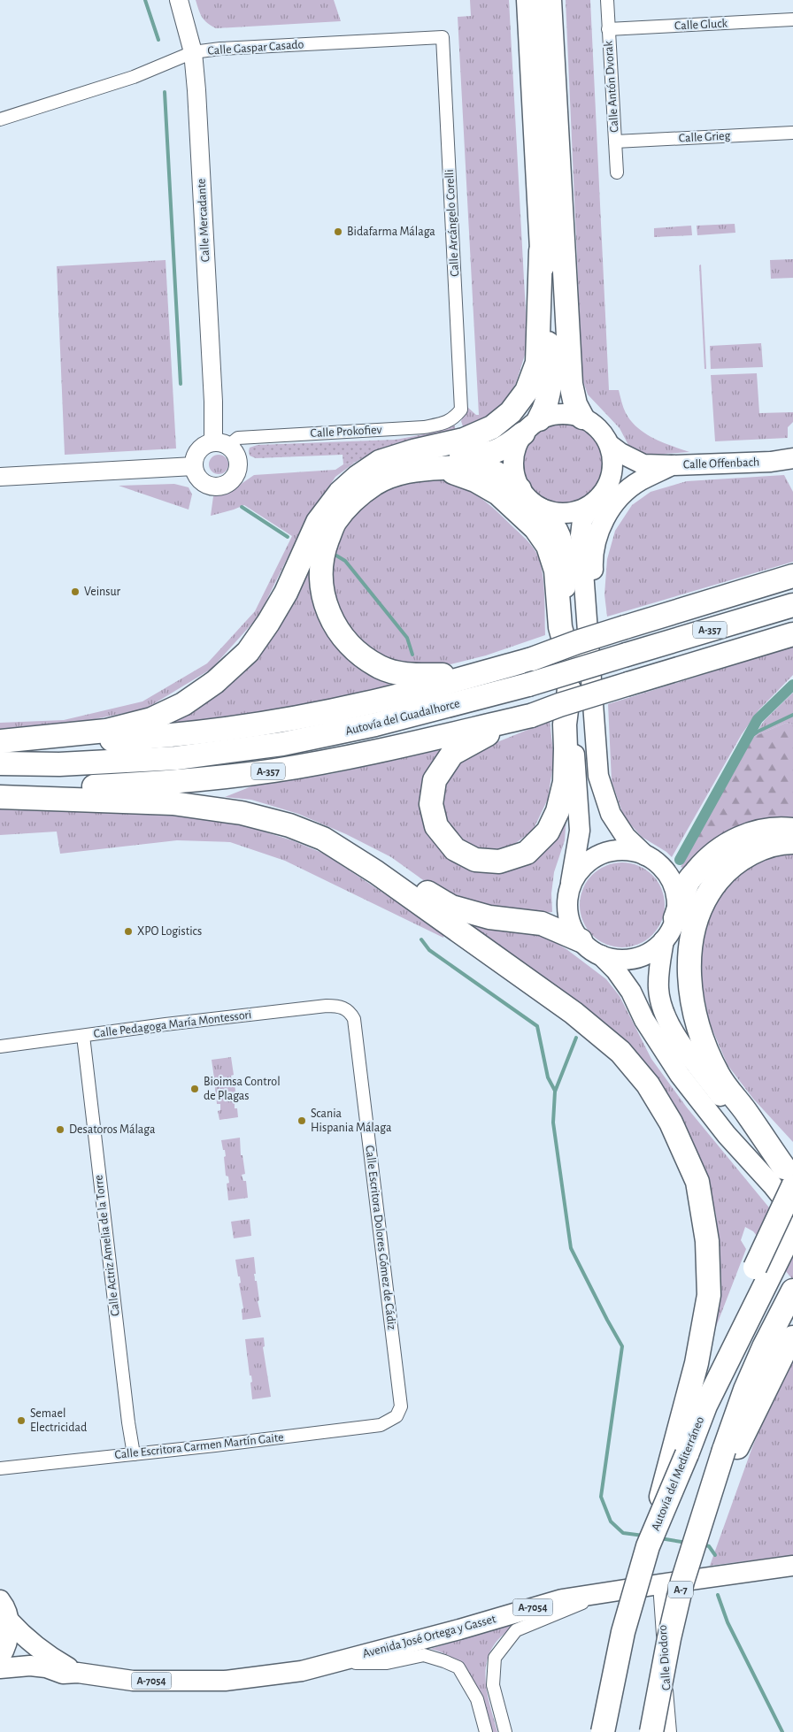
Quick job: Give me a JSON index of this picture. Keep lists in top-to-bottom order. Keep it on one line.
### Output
{"streets":{"highway":["A-357","Autovía del Guadalhorce","Autovía del Mediterráneo","A-7"],"main road":["Calle Offenbach","A-7054","Avenida José Ortega y Gasset"],"street":["Calle Gluck","Calle Gaspar Casado","Calle Antón Dvorak","Calle Grieg","Calle Mercadante","Calle Arcángelo Corelli","Calle Prokofiev","Calle Pedagoga María Montessori","Calle Escritora Dolores Gómez de Cádiz","Calle Actriz Amelia de la Torre","Calle Escritora Carmen Martín Gaite","Calle Diodoro"]},"crossings":[["Calle Gluck","Calle Antón Dvorak"],["Calle Gaspar Casado","Calle Mercadante"],["Calle Gaspar Casado","Calle Arcángelo Corelli"],["Calle Antón Dvorak","Calle Grieg"],["Calle Mercadante","Calle Prokofiev"],["Calle Arcángelo Corelli","Calle Prokofiev"],["Calle Pedagoga María Montessori","Calle Escritora Dolores Gómez de Cádiz"],["Calle Pedagoga María Montessori","Calle Actriz Amelia de la Torre"],["Calle Escritora Dolores Gómez de Cádiz","Calle Escritora Carmen Martín Gaite"],["Calle Actriz Amelia de la Torre","Calle Escritora Carmen Martín Gaite"],["A-7054","Avenida José Ortega y Gasset"],["Avenida José Ortega y Gasset","Calle Diodoro"]],"places":["Bidafarma Málaga","Veinsur","XPO Logistics","Bioimsa Control de Plagas","Scania Hispania Málaga","Desatoros Málaga","Semael Electricidad"]}
